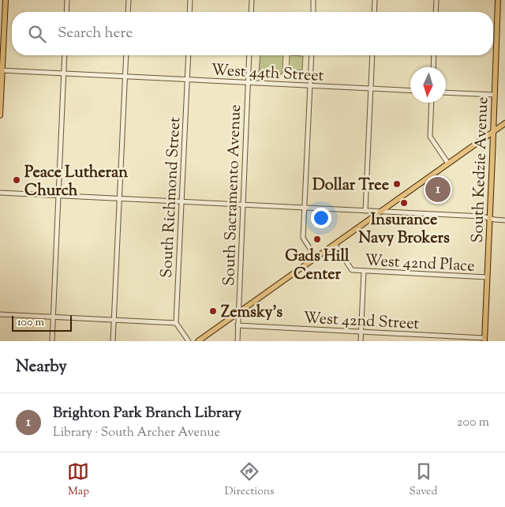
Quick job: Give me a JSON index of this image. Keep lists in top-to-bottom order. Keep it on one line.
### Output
{"streets":{"main road":["South Kedzie Avenue"],"street":["West 44th Street","South Sacramento Avenue","South Richmond Street","West 42nd Place","West 42nd Street"]},"crossings":[["West 44th Street","South Sacramento Avenue"],["West 44th Street","South Richmond Street"],["South Kedzie Avenue","West 42nd Place"],["South Kedzie Avenue","West 42nd Street"],["South Sacramento Avenue","West 42nd Street"]],"places":["Peace Lutheran Church","Dollar Tree","Insurance Navy Brokers","Gads Hill Center","Zemsky's"],"scale_bar":"100 m","north":"bottom","page":{"search":"Search here","pins":"1","scale":"100 m","heading":"Nearby","list":[{"mark":"1","name":"Brighton Park Branch Library","note":"Library · South Archer Avenue","value":"200 m"}],"nav":["Map","Directions","Saved"]}}
